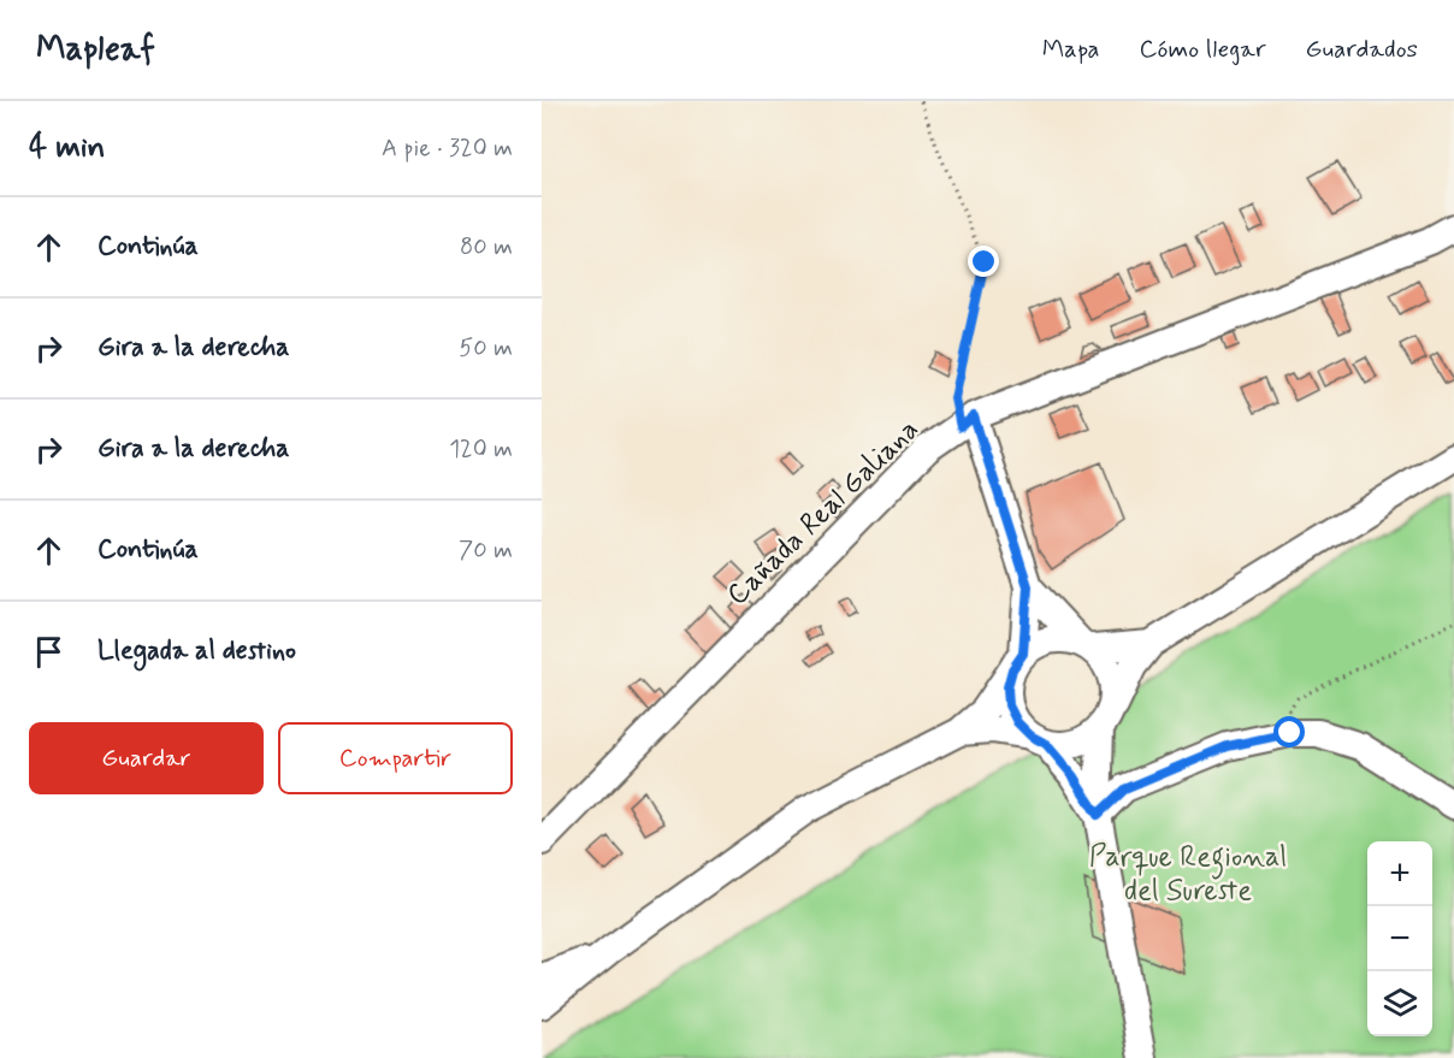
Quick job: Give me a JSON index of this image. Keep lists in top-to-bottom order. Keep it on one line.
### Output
{"streets":{"street":["Cañada Real Galiana"]},"parks":["Parque Regional del Sureste"],"page":{"header":"Mapleaf","nav":["Mapa","Cómo llegar","Guardados"],"heading":["4 min","A pie · 320 m"],"list":[["Continúa","80 m"],["Gira a la derecha","50 m"],["Gira a la derecha","120 m"],["Continúa","70 m"],"Llegada al destino"],"buttons":["Guardar","Compartir"],"map_buttons":["+","−"]}}
